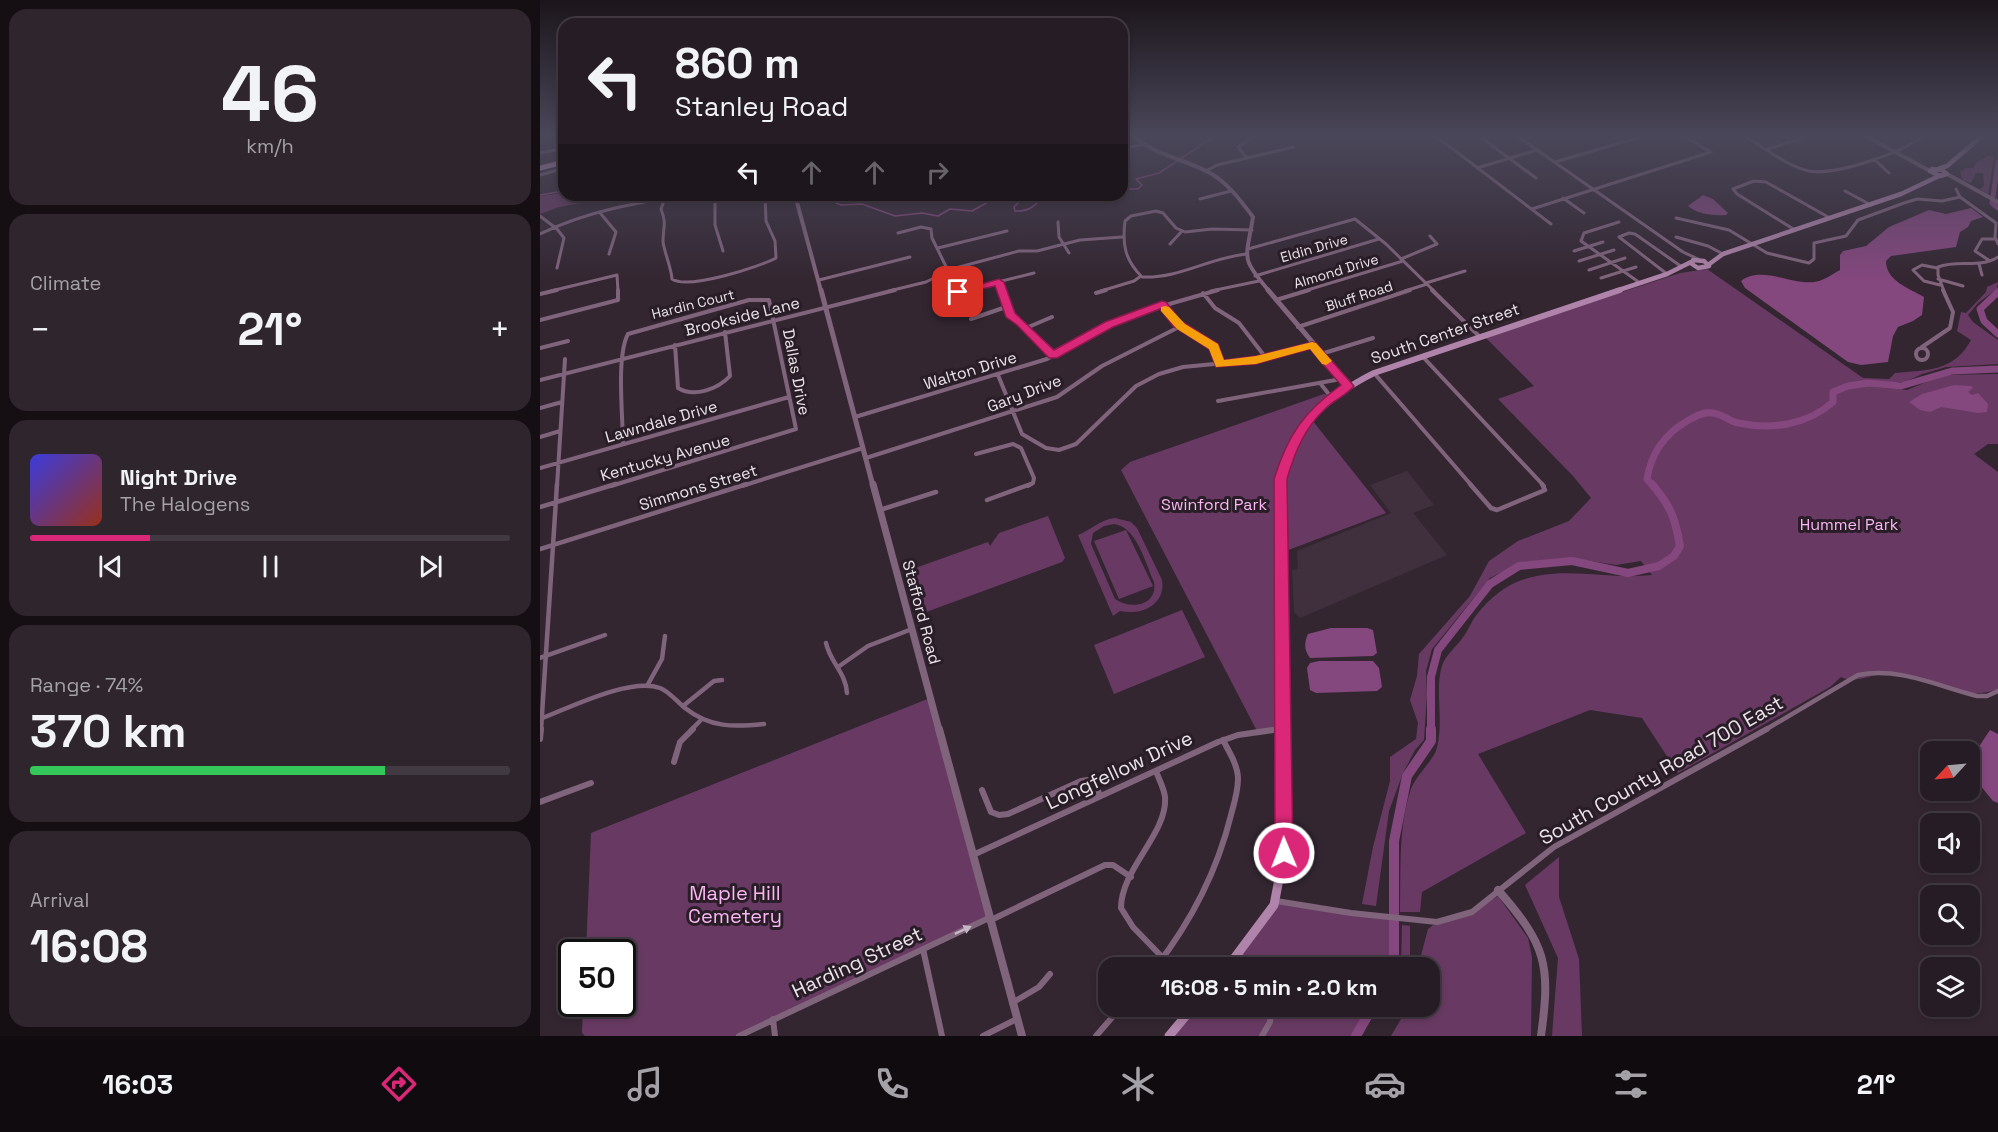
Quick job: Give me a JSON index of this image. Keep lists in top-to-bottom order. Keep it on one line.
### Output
{"streets":{"main road":["South Center Street"],"street":["Eldin Drive","Almond Drive","Bluff Road","Hardin Court","Brookside Lane","Walton Drive","Dallas Drive","Gary Drive","Lawndale Drive","Kentucky Avenue","Simmons Street","Stafford Road","Longfellow Drive","South County Road 700 East","Harding Street"]},"crossings":[["Eldin Drive","Walton Drive"],["Hardin Court","Brookside Lane"],["Hardin Court","Dallas Drive"],["Brookside Lane","Dallas Drive"],["Brookside Lane","Stafford Road"],["South Center Street","Longfellow Drive"],["South Center Street","South County Road 700 East"],["Walton Drive","Stafford Road"],["Dallas Drive","Lawndale Drive"],["Dallas Drive","Kentucky Avenue"],["Gary Drive","Stafford Road"],["Simmons Street","Stafford Road"],["Stafford Road","Longfellow Drive"],["Stafford Road","Harding Street"]],"parks":["Swinford Park","Hummel Park","Maple Hill Cemetery"],"north":"bottom left","page":{"tile":[["46","km/h"],"Climate",["Range · 74%","370 km"],["Arrival","16:08"]],"turn":["860 m","Stanley Road"],"heat":["−","21°","+"],"song":["Night Drive","The Halogens"],"limit":"50","trip":"16:08 · 5 min · 2.0 km","tabs":["16:03","21°"]}}
